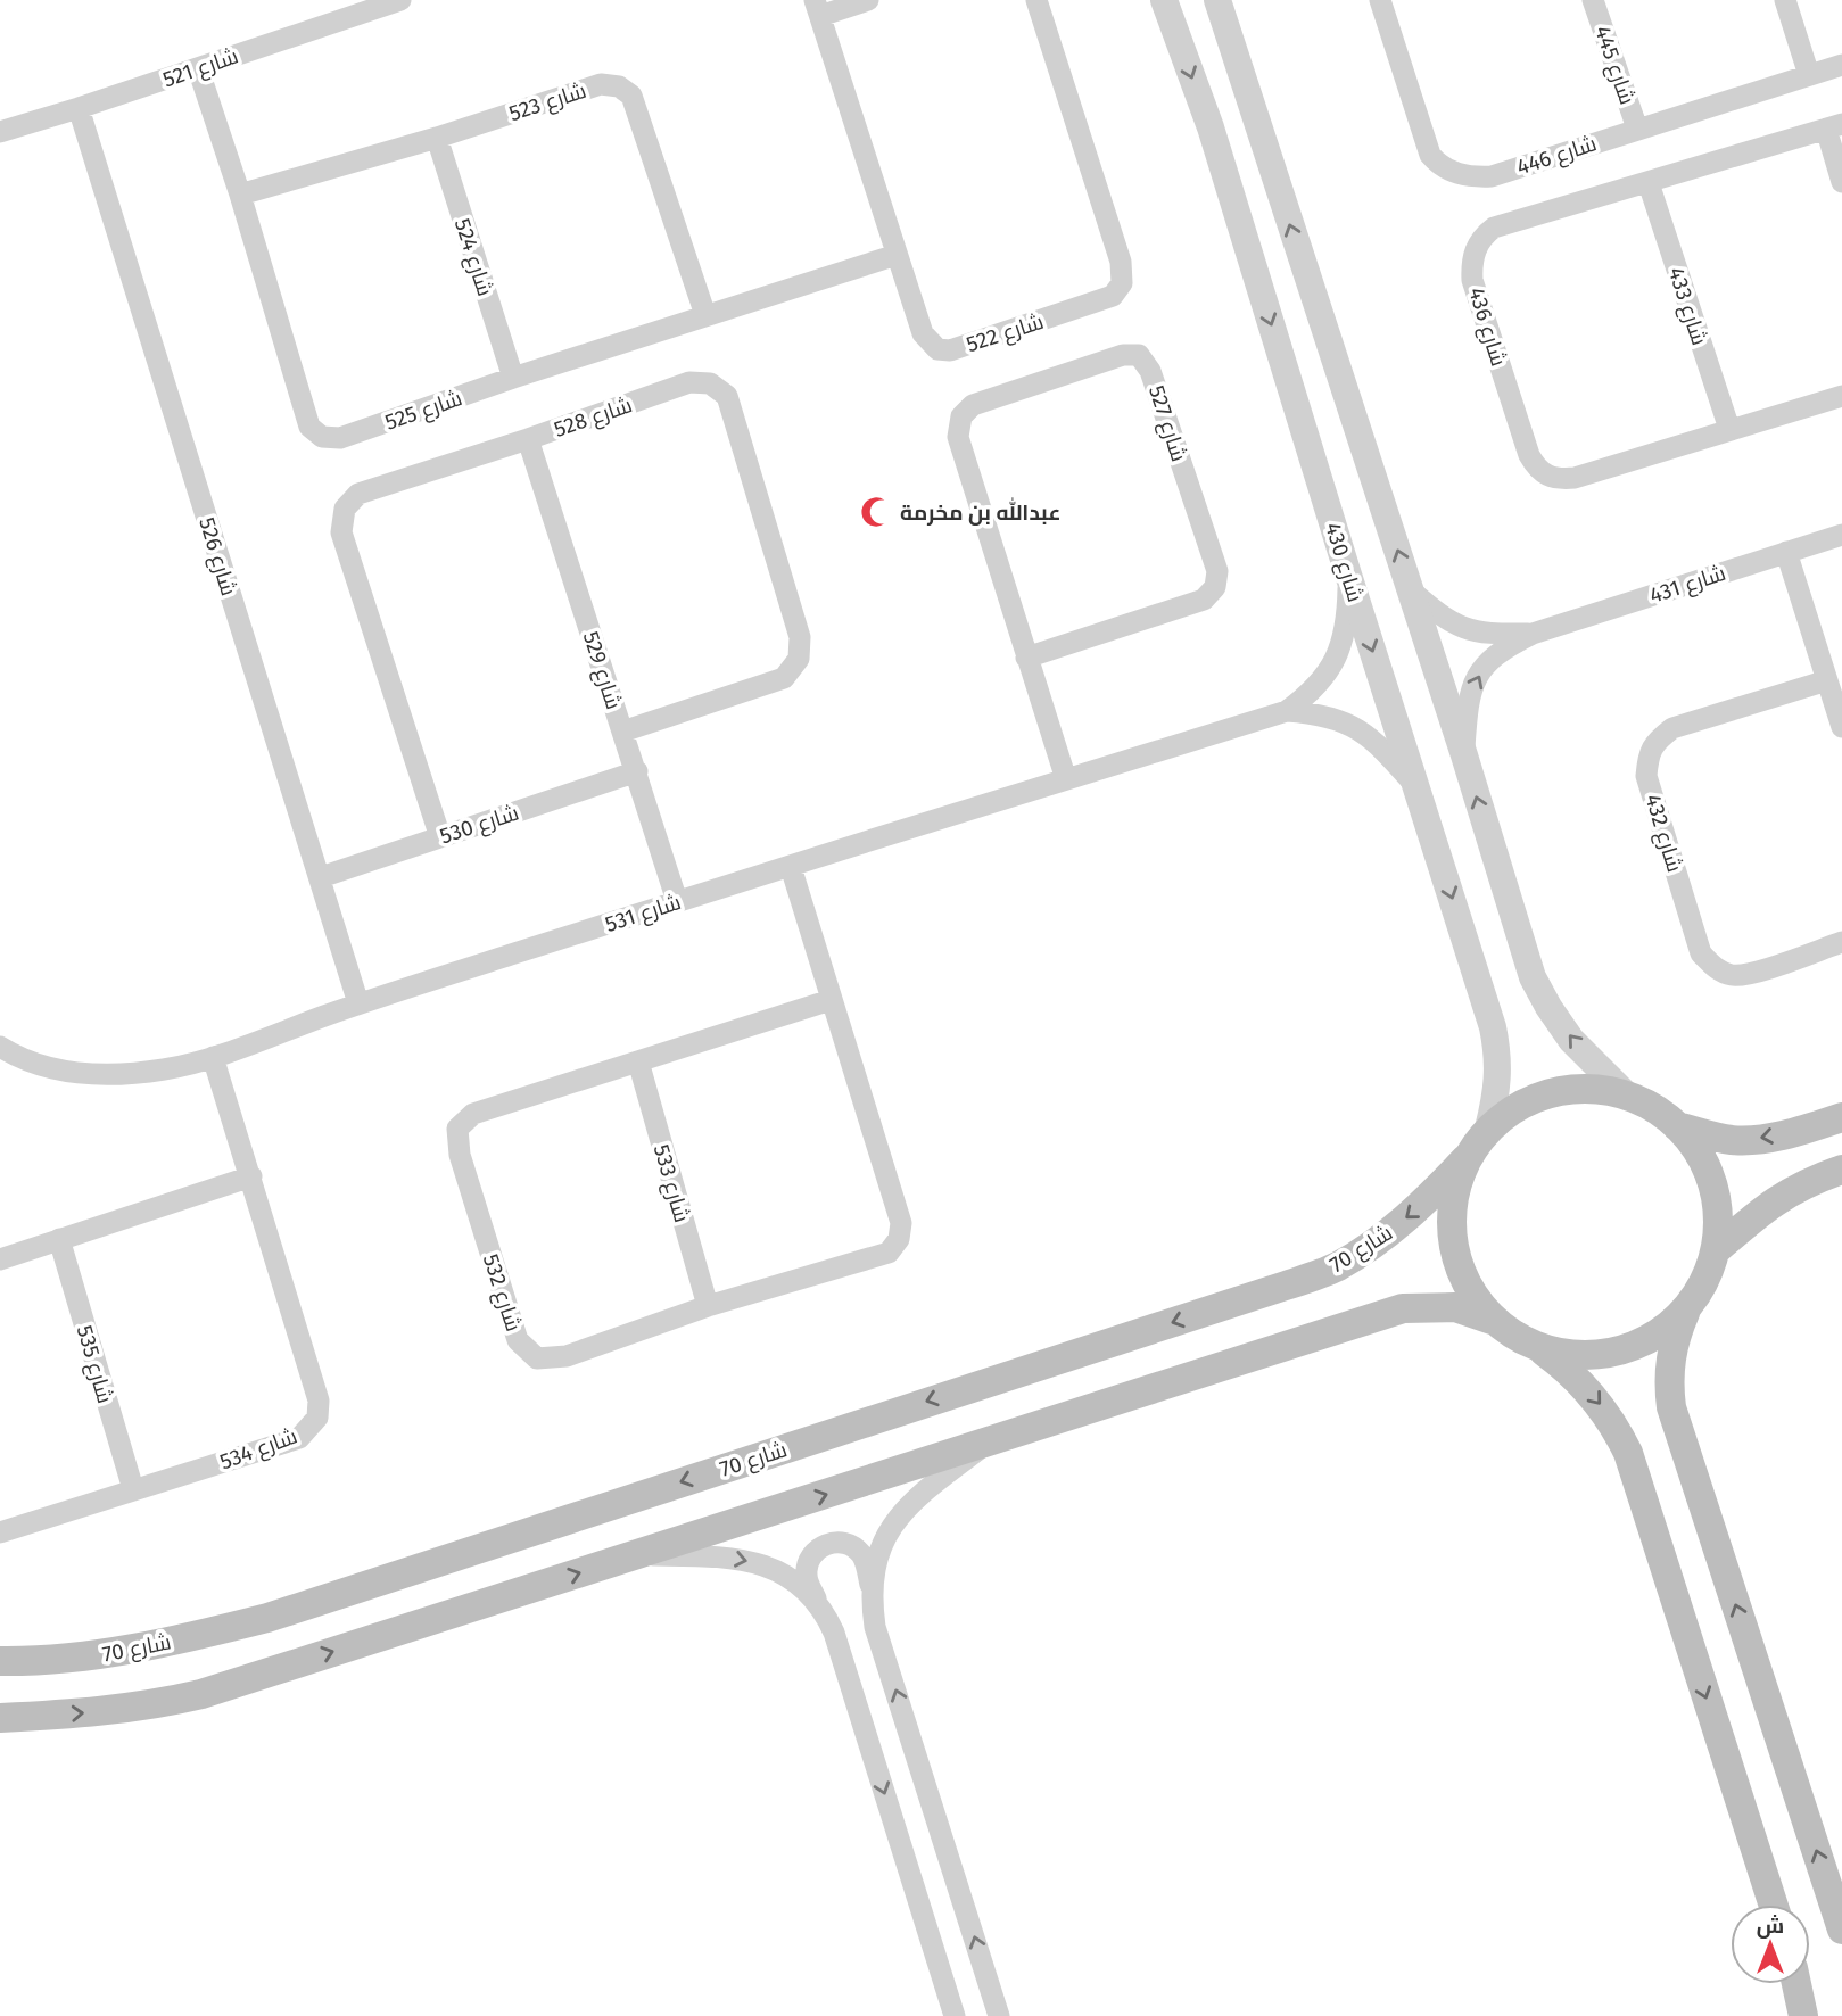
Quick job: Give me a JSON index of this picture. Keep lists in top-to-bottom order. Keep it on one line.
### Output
{"streets":{"main road":["شارع 70"],"street":["شارع 445","شارع 521","شارع 523","شارع 446","شارع 524","شارع 433","شارع 436","شارع 522","شارع 525","شارع 528","شارع 527","شارع 526","شارع 430","شارع 431","شارع 529","شارع 530","شارع 432","شارع 531","شارع 533","شارع 532","شارع 535","شارع 534"]},"crossings":[["شارع 445","شارع 446"],["شارع 521","شارع 525"],["شارع 521","شارع 526"],["شارع 523","شارع 524"],["شارع 523","شارع 525"],["شارع 524","شارع 525"],["شارع 433","شارع 436"],["شارع 522","شارع 525"],["شارع 528","شارع 529"],["شارع 528","شارع 530"],["شارع 527","شارع 531"],["شارع 526","شارع 530"],["شارع 526","شارع 531"],["شارع 430","شارع 531"],["شارع 430","شارع 70"],["شارع 529","شارع 530"],["شارع 529","شارع 531"],["شارع 531","شارع 532"],["شارع 531","شارع 534"],["شارع 533","شارع 532"],["شارع 535","شارع 534"]],"places":{"mosque":["عبدالله بن مخرمة"]},"north":"top"}
